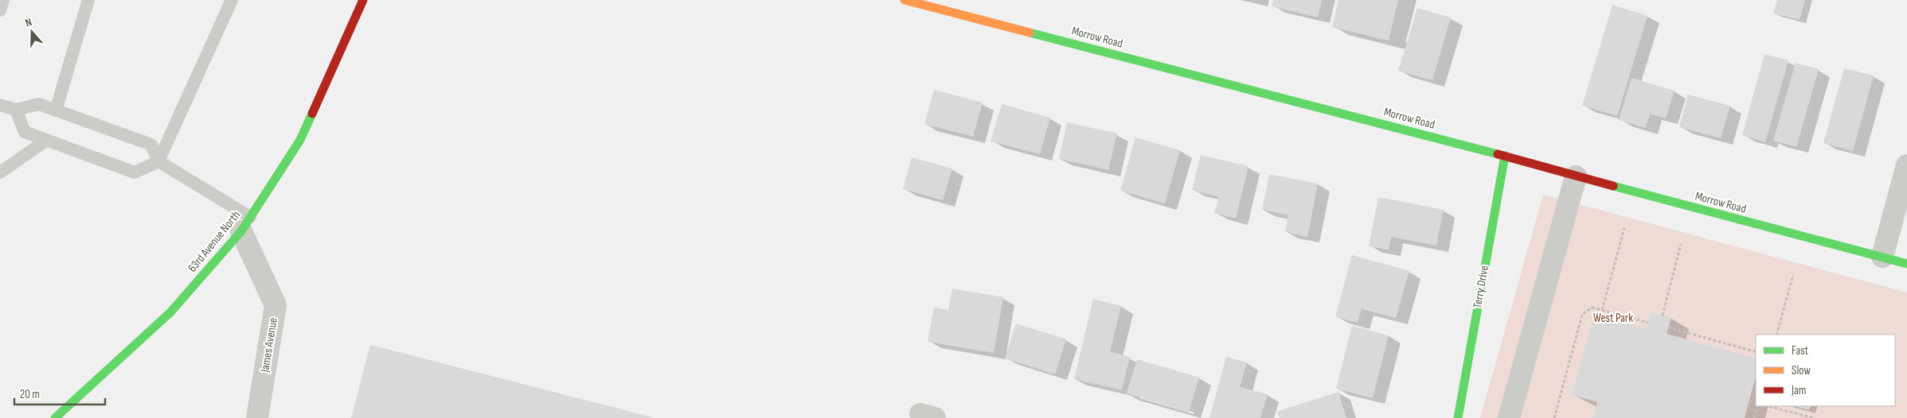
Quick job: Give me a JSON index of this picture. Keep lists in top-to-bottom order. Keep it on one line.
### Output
{"streets":{"street":["Morrow Road","63rd Avenue North","Terry Drive","James Avenue"]},"crossings":[["Morrow Road","Terry Drive"],["63rd Avenue North","James Avenue"]],"parks":["West Park"],"legend":["Fast","Slow","Jam"],"scale_bar":"20 m","north":"top"}
